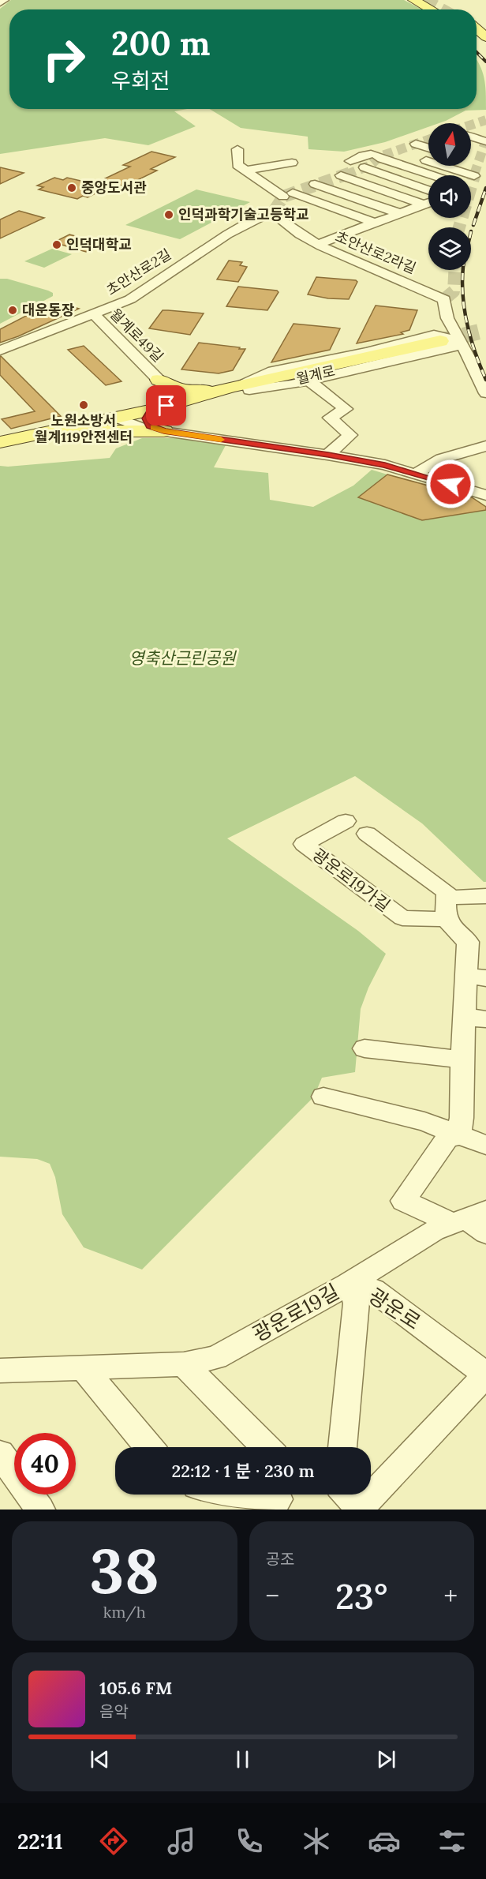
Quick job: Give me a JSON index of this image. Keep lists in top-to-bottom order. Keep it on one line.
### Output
{"streets":{"main road":["월계로"],"street":["초안산로2라길","초안산로2길","월계로49길","광운로19가길","광운로","광운로19길"]},"crossings":[["초안산로2라길","초안산로2길"],["초안산로2길","월계로49길"],["광운로","광운로19길"]],"parks":["영축산근린공원"],"places":["중앙도서관","인덕과학기술고등학교","인덕대학교","대운동장","노원소방서 월계119안전센터"],"north":"top","page":{"turn":["200 m","우회전"],"limit":"40","trip":"22:12 · 1 분 · 230 m","tile":[["38","km/h"],"공조"],"heat":["−","23°","+"],"song":["105.6 FM","음악"],"tabs":"22:11"}}
